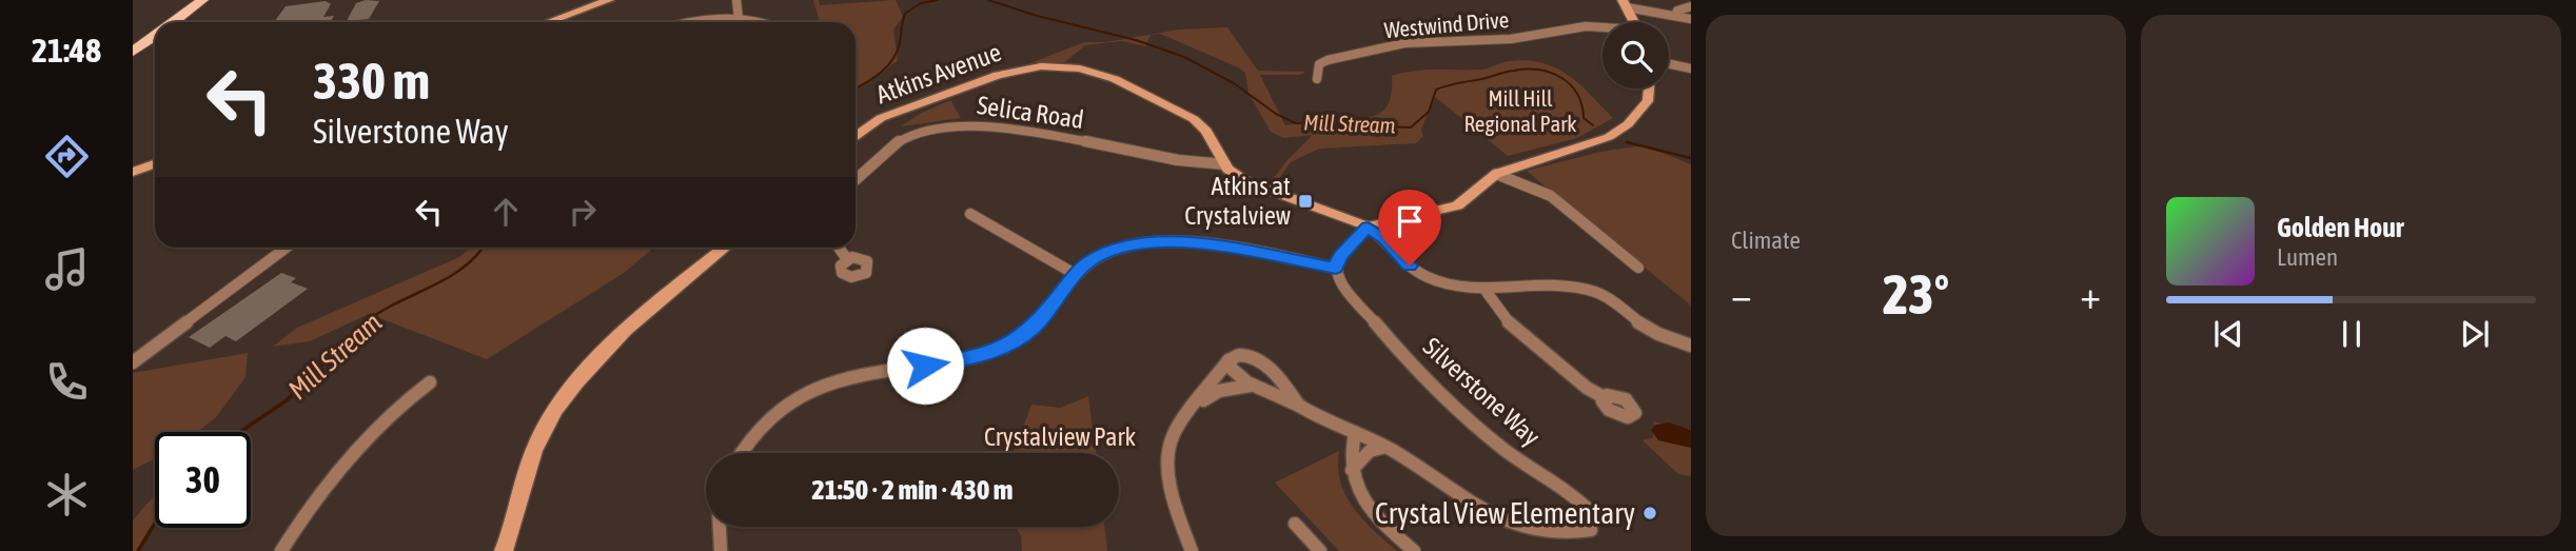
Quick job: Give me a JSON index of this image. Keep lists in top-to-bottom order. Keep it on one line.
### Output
{"streets":{"street":["Westwind Drive","Atkins Avenue","Selica Road","Silverstone Way"]},"crossings":[["Atkins Avenue","Selica Road"]],"water":["Mill Stream"],"parks":["Mill Hill Regional Park","Crystalview Park"],"places":{"transit":["Atkins at Crystalview"],"other":["Crystal View Elementary"]},"page":{"tabs":"21:48","tile":"Climate","turn":["330 m","Silverstone Way"],"song":["Golden Hour","Lumen"],"heat":["−","23°","+"],"limit":"30","trip":"21:50 · 2 min · 430 m"}}
